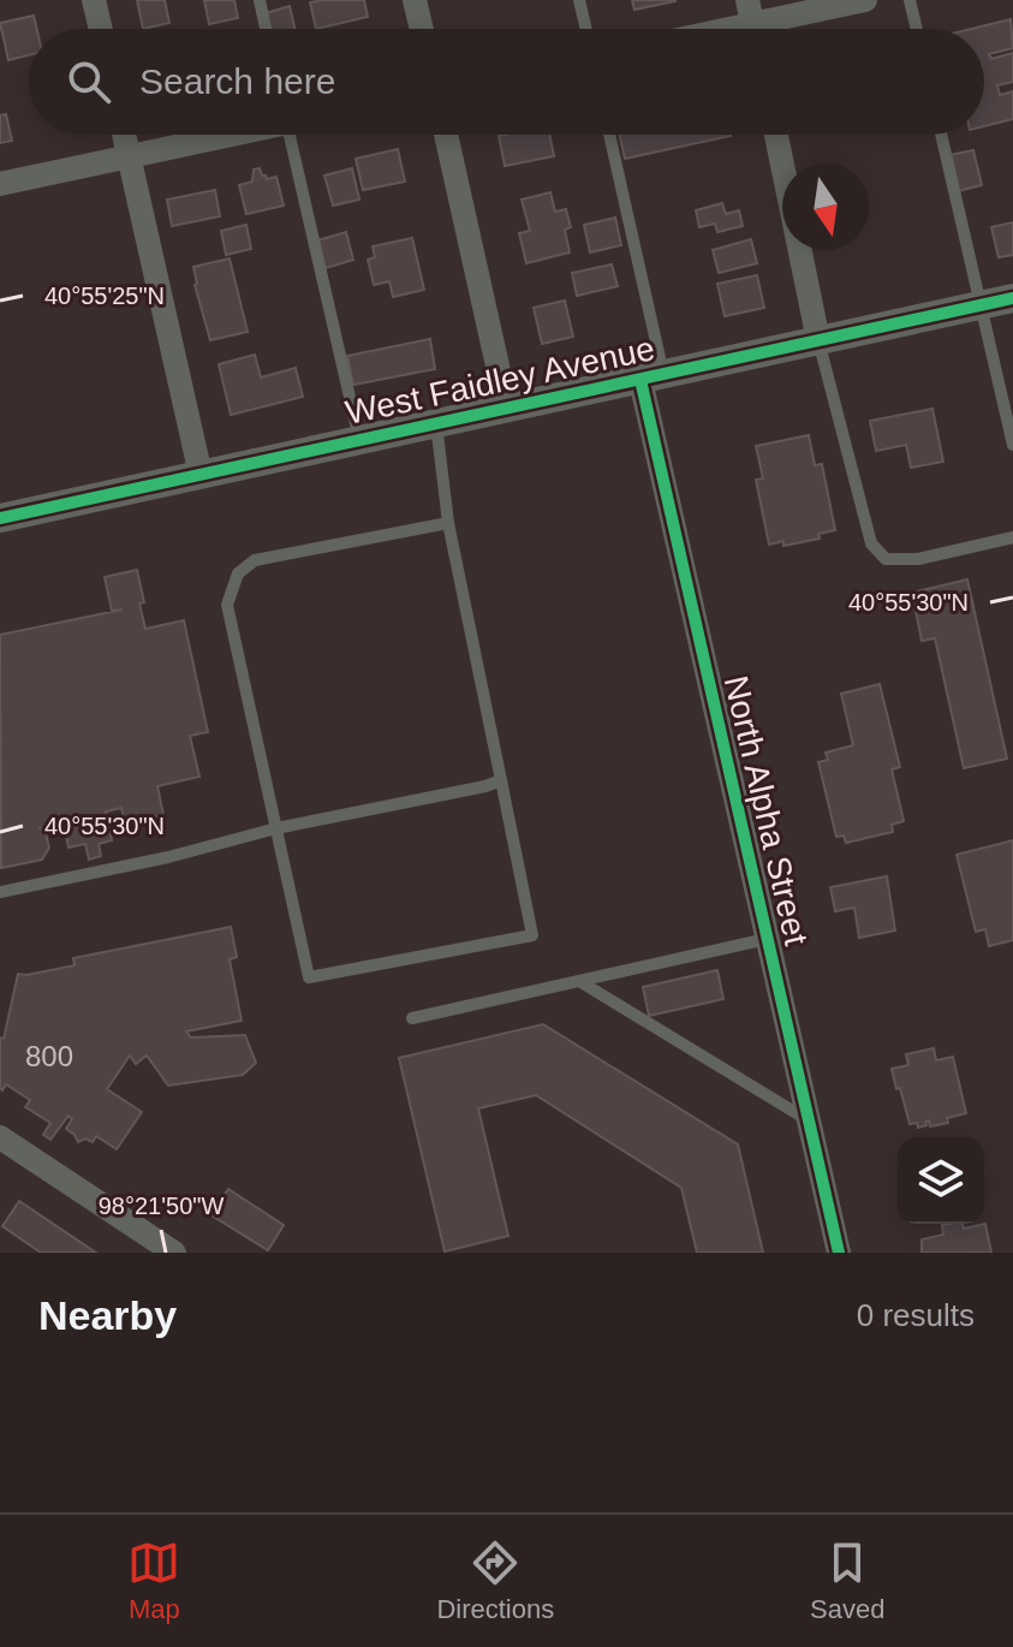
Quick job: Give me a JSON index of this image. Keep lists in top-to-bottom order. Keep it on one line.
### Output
{"streets":{"street":["West Faidley Avenue","North Alpha Street"]},"crossings":[["West Faidley Avenue","North Alpha Street"]],"house_numbers":["800"],"north":"bottom","page":{"search":"Search here","heading":["Nearby","0 results"],"nav":["Map","Directions","Saved"]},"coordinates":["40°55'25\"N","40°55'30\"N","98°21'50\"W"]}
